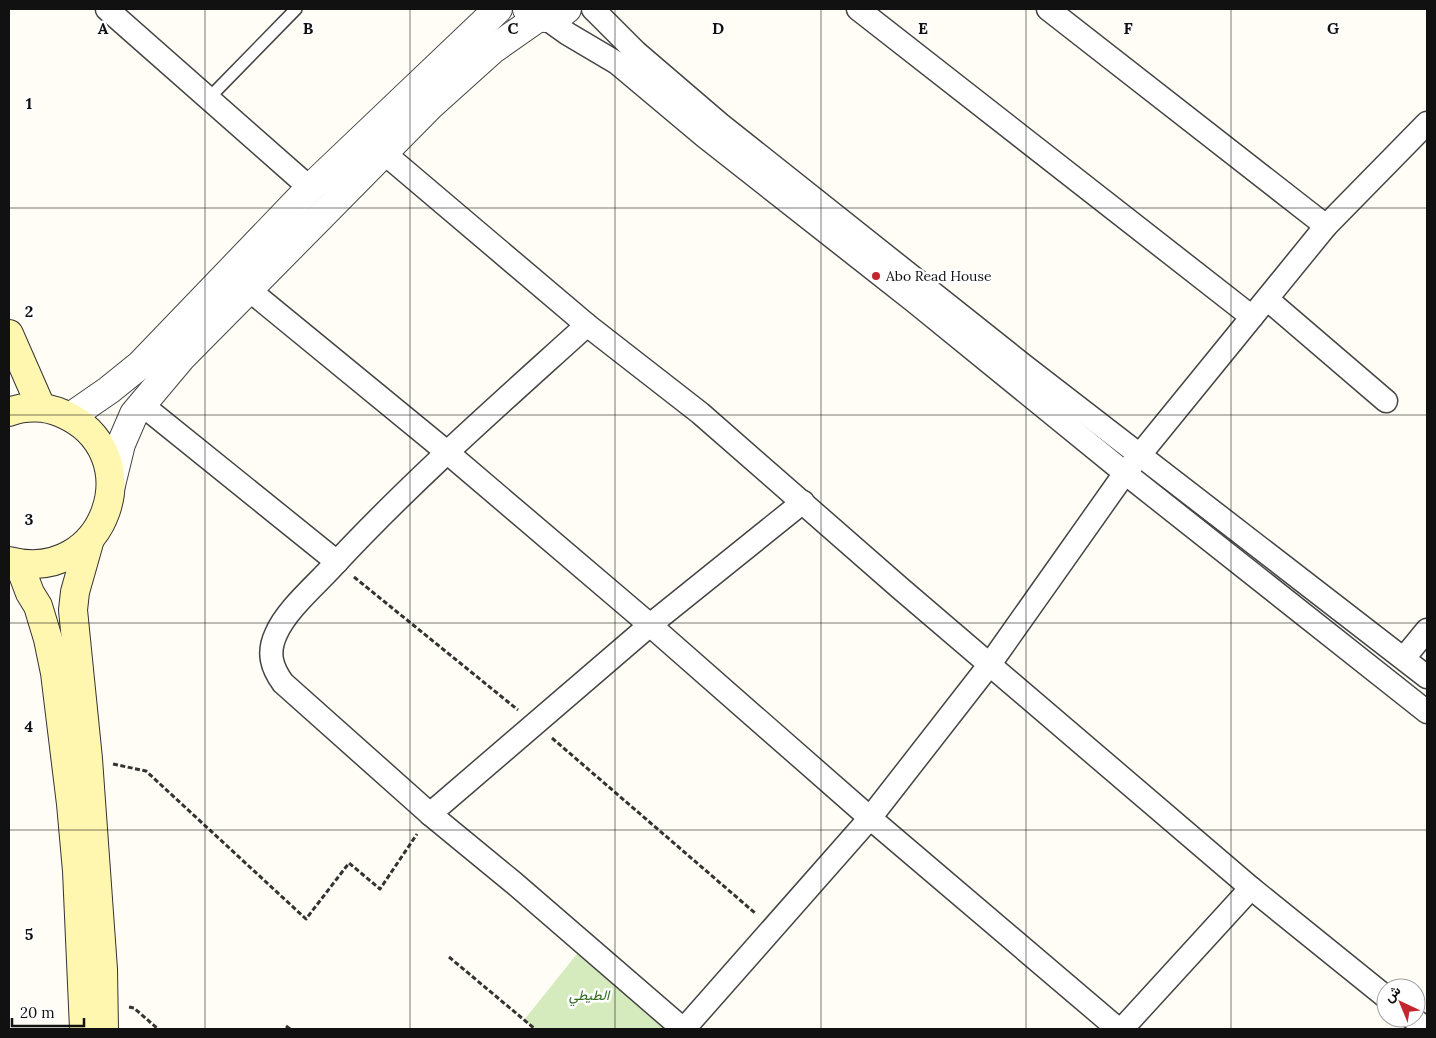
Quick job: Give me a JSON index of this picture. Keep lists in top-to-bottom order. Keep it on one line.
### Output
{"parks":["الطيطي"],"places":["Abo Read House"],"scale_bar":"20 m","north":"top left","grid":{"columns":["A","B","C","D","E","F","G"],"rows":["1","2","3","4","5"]}}
